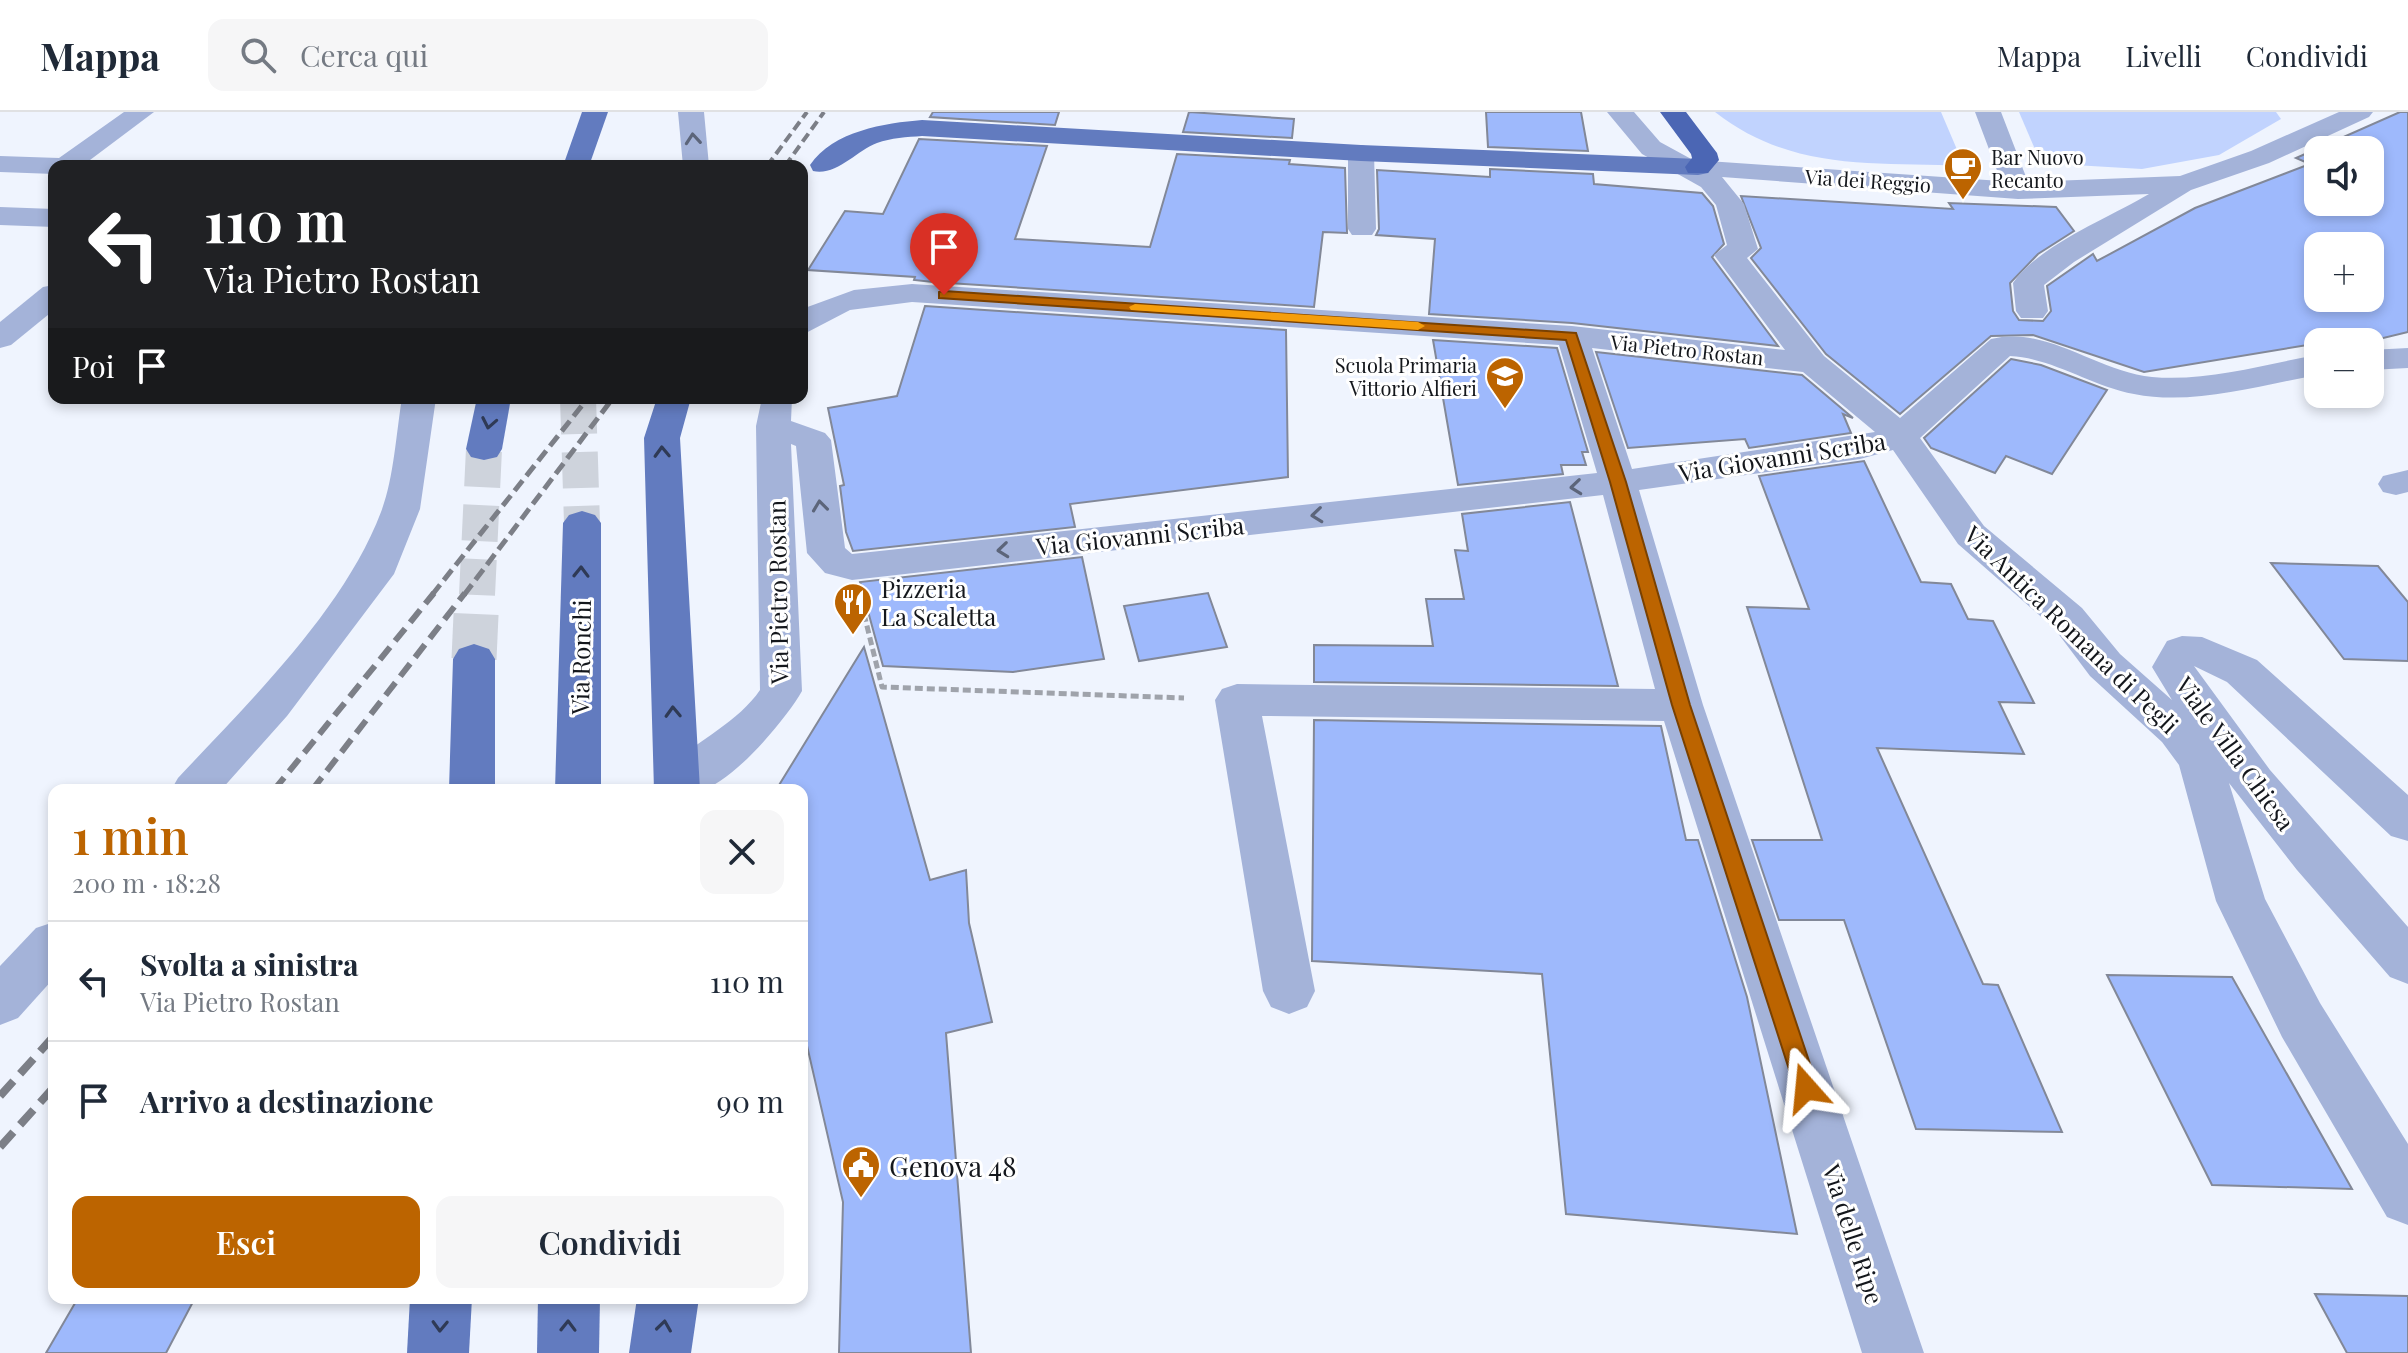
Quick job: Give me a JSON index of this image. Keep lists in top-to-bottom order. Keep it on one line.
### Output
{"streets":{"main road":["Via Ronchi"],"street":["Via dei Reggio","Via Pietro Rostan","Via Giovanni Scriba","Via Antica Romana di Pegli","Viale Villa Chiesa","Via delle Ripe"]},"crossings":[["Via dei Reggio","Via Antica Romana di Pegli"],["Via Pietro Rostan","Via Antica Romana di Pegli"],["Via Pietro Rostan","Via delle Ripe"],["Via Giovanni Scriba","Via Antica Romana di Pegli"],["Via Giovanni Scriba","Via delle Ripe"]],"places":{"cafe":["Bar Nuovo Recanto"],"school or university":["Scuola Primaria Vittorio Alfieri"],"restaurant":["Pizzeria La Scaletta"],"public building":["Genova 48"]},"page":{"header":"Mappa","search":"Cerca qui","nav":["Mappa","Livelli","Condividi"],"map_buttons":["+","−"],"turn":["110 m","Via Pietro Rostan"],"then":"Poi","heading":["1 min","200 m · 18:28"],"list":[{"name":"Svolta a sinistra","note":"Via Pietro Rostan","value":"110 m"},{"name":"Arrivo a destinazione","value":"90 m"}],"buttons":["Esci","Condividi"]}}
